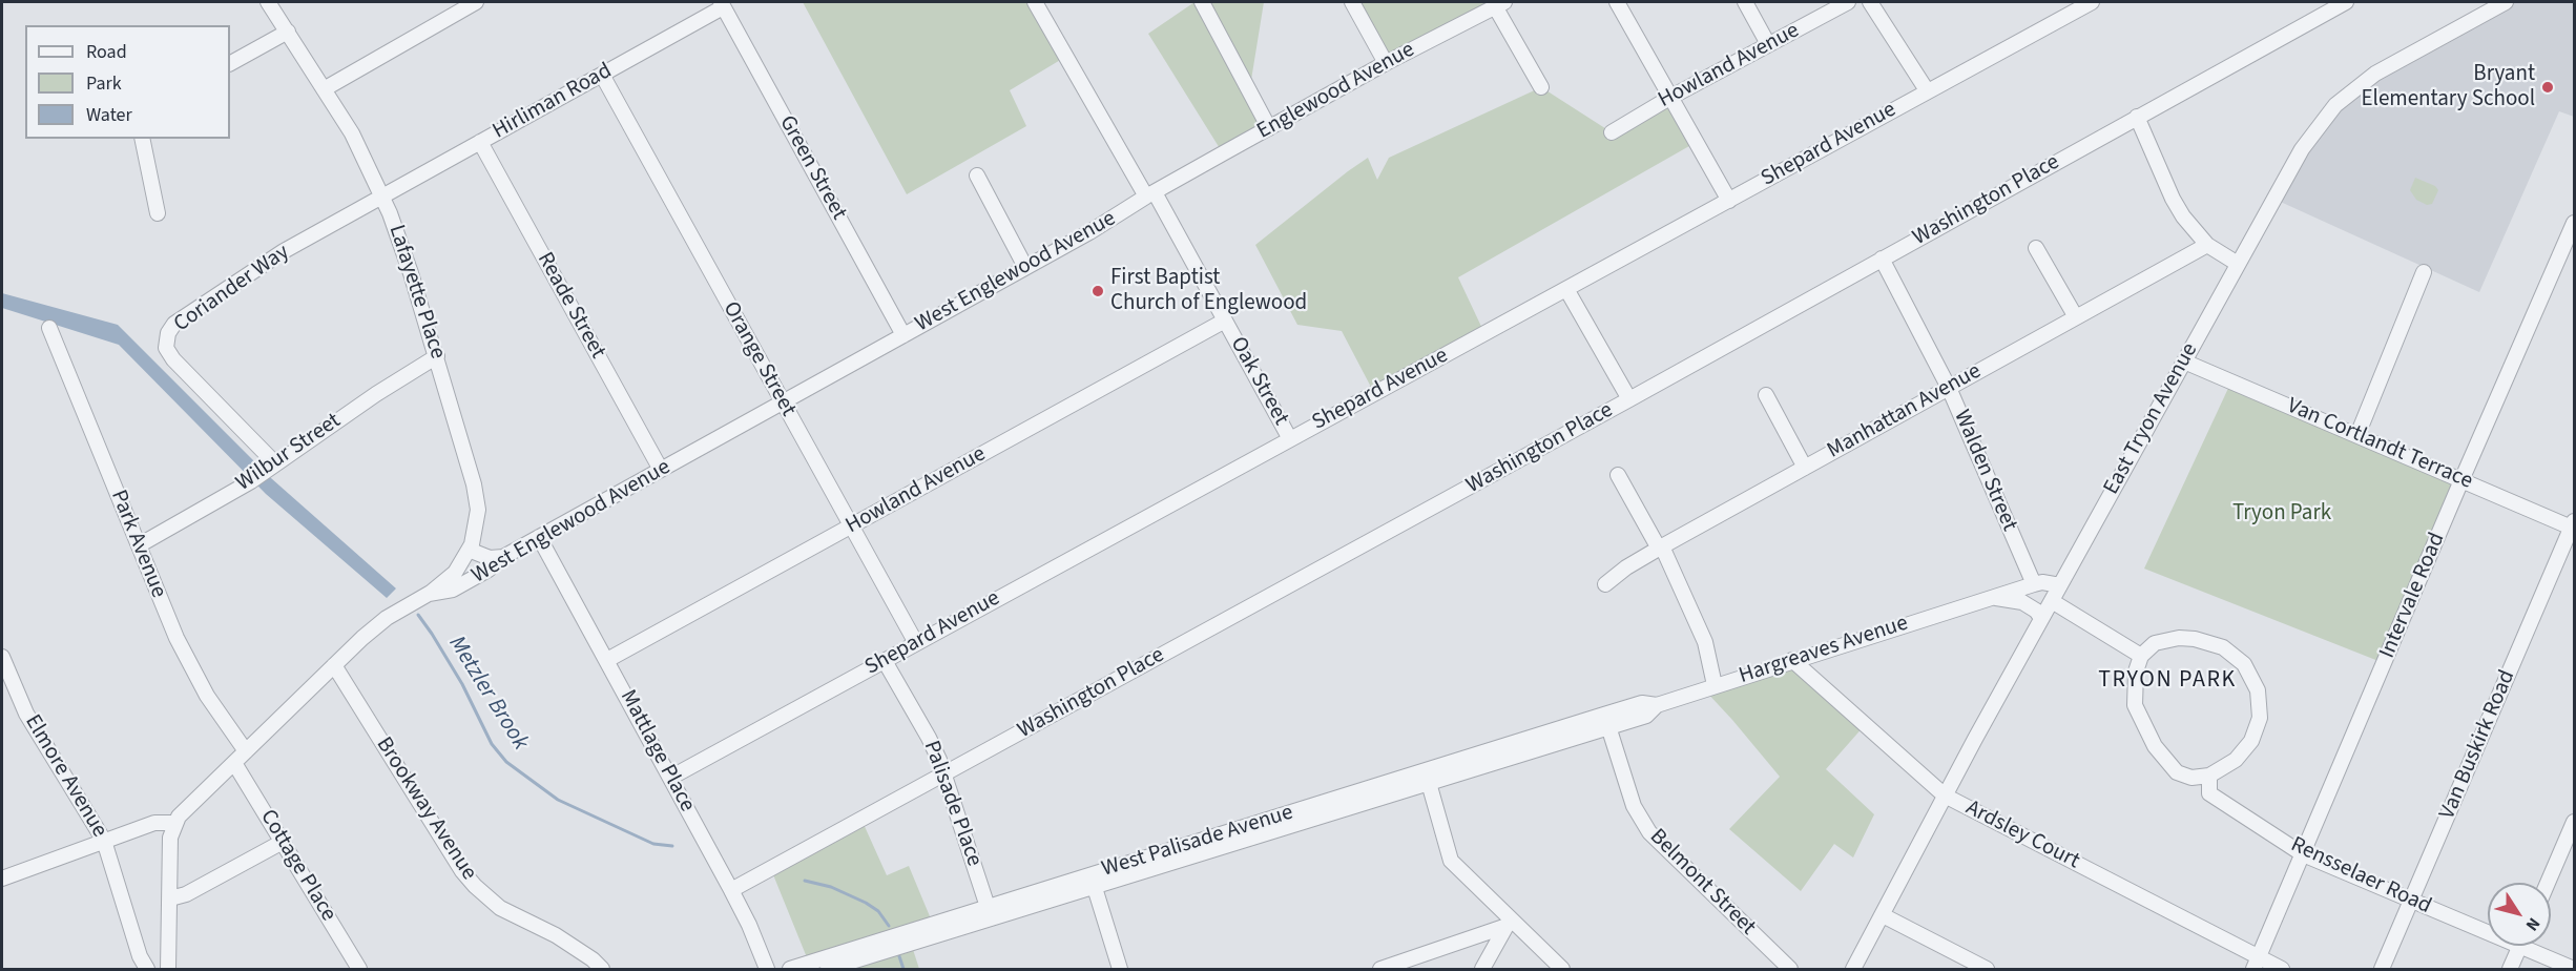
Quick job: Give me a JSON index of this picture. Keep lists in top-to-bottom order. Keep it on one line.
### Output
{"streets":{"street":["Howland Avenue","Englewood Avenue","Hirliman Road","Shepard Avenue","Green Street","Washington Place","West Englewood Avenue","Coriander Way","Lafayette Place","Reade Street","Orange Street","Oak Street","Manhattan Avenue","East Tryon Avenue","Van Cortlandt Terrace","Wilbur Street","Walden Street","Park Avenue","Intervale Road","Hargreaves Avenue","Van Buskirk Road","Mattlage Place","Elmore Avenue","Palisade Place","Brookway Avenue","Ardsley Court","West Palisade Avenue","Cottage Place","Rensselaer Road","Belmont Street"]},"crossings":[["Howland Avenue","Orange Street"],["Howland Avenue","Oak Street"],["Howland Avenue","Mattlage Place"],["Englewood Avenue","West Englewood Avenue"],["Hirliman Road","Green Street"],["Hirliman Road","Coriander Way"],["Hirliman Road","Lafayette Place"],["Hirliman Road","Reade Street"],["Hirliman Road","Orange Street"],["Shepard Avenue","Orange Street"],["Shepard Avenue","Oak Street"],["Shepard Avenue","Mattlage Place"],["Shepard Avenue","Palisade Place"],["Green Street","West Englewood Avenue"],["Washington Place","Walden Street"],["Washington Place","Mattlage Place"],["Washington Place","Palisade Place"],["West Englewood Avenue","Lafayette Place"],["West Englewood Avenue","Reade Street"],["West Englewood Avenue","Orange Street"],["West Englewood Avenue","Oak Street"],["West Englewood Avenue","Park Avenue"],["West Englewood Avenue","Mattlage Place"],["West Englewood Avenue","Brookway Avenue"],["West Englewood Avenue","Cottage Place"],["Coriander Way","Lafayette Place"],["Coriander Way","Wilbur Street"],["Lafayette Place","Wilbur Street"],["Manhattan Avenue","Walden Street"],["East Tryon Avenue","Van Cortlandt Terrace"],["East Tryon Avenue","Hargreaves Avenue"],["East Tryon Avenue","Ardsley Court"],["Van Cortlandt Terrace","Intervale Road"],["Van Cortlandt Terrace","Van Buskirk Road"],["Wilbur Street","Park Avenue"],["Walden Street","Hargreaves Avenue"],["Intervale Road","Ardsley Court"],["Intervale Road","Rensselaer Road"],["Hargreaves Avenue","Ardsley Court"],["Hargreaves Avenue","West Palisade Avenue"],["Hargreaves Avenue","Belmont Street"],["Van Buskirk Road","Rensselaer Road"],["Palisade Place","West Palisade Avenue"],["West Palisade Avenue","Belmont Street"]],"districts":["TRYON PARK"],"water":["Metzler Brook"],"parks":["Tryon Park"],"places":["Bryant Elementary School","First Baptist Church of Englewood"],"legend":["Road","Park","Water"],"north":"bottom right"}
